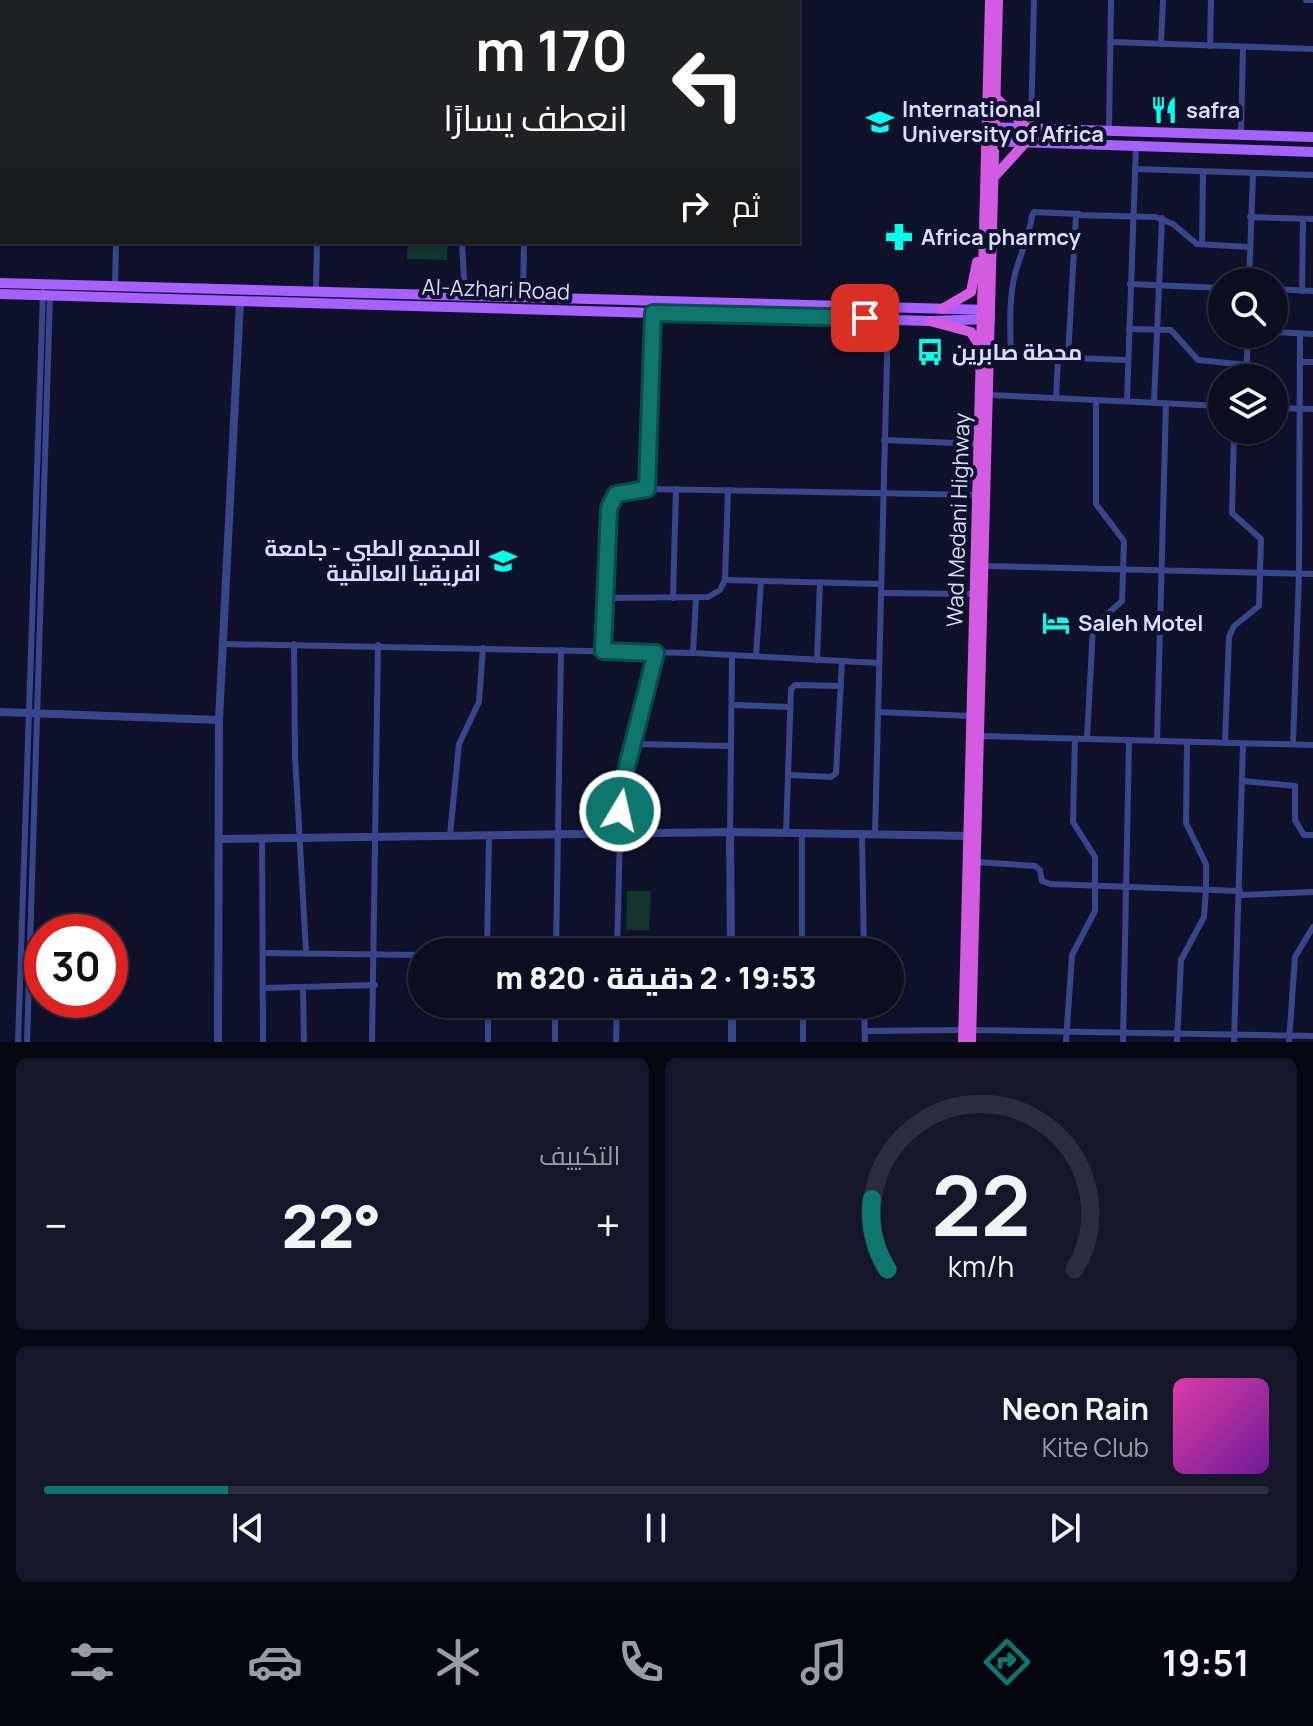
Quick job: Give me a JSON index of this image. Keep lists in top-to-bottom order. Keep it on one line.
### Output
{"streets":{"highway":["Wad Medani Highway"],"main road":["Al-Azhari Road"]},"crossings":[["Al-Azhari Road","Wad Medani Highway"]],"places":{"restaurant":["safra"],"school or university":["International University of Africa","المجمع الطبي - جامعة افريقيا العالمية"],"pharmacy":["Africa pharmcy"],"bus stop":["محطة صابرين"],"hotel":["Saleh Motel"]},"page":{"turn":["170 m","انعطف يسارًا"],"then":"ثم","limit":"30","trip":"19:53 · 2 دقيقة · 820 m","tile":"التكييف","heat":["−","22°","+"],"song":["Neon Rain","Kite Club"],"tabs":"19:51","gauge":["22","km/h"]}}
